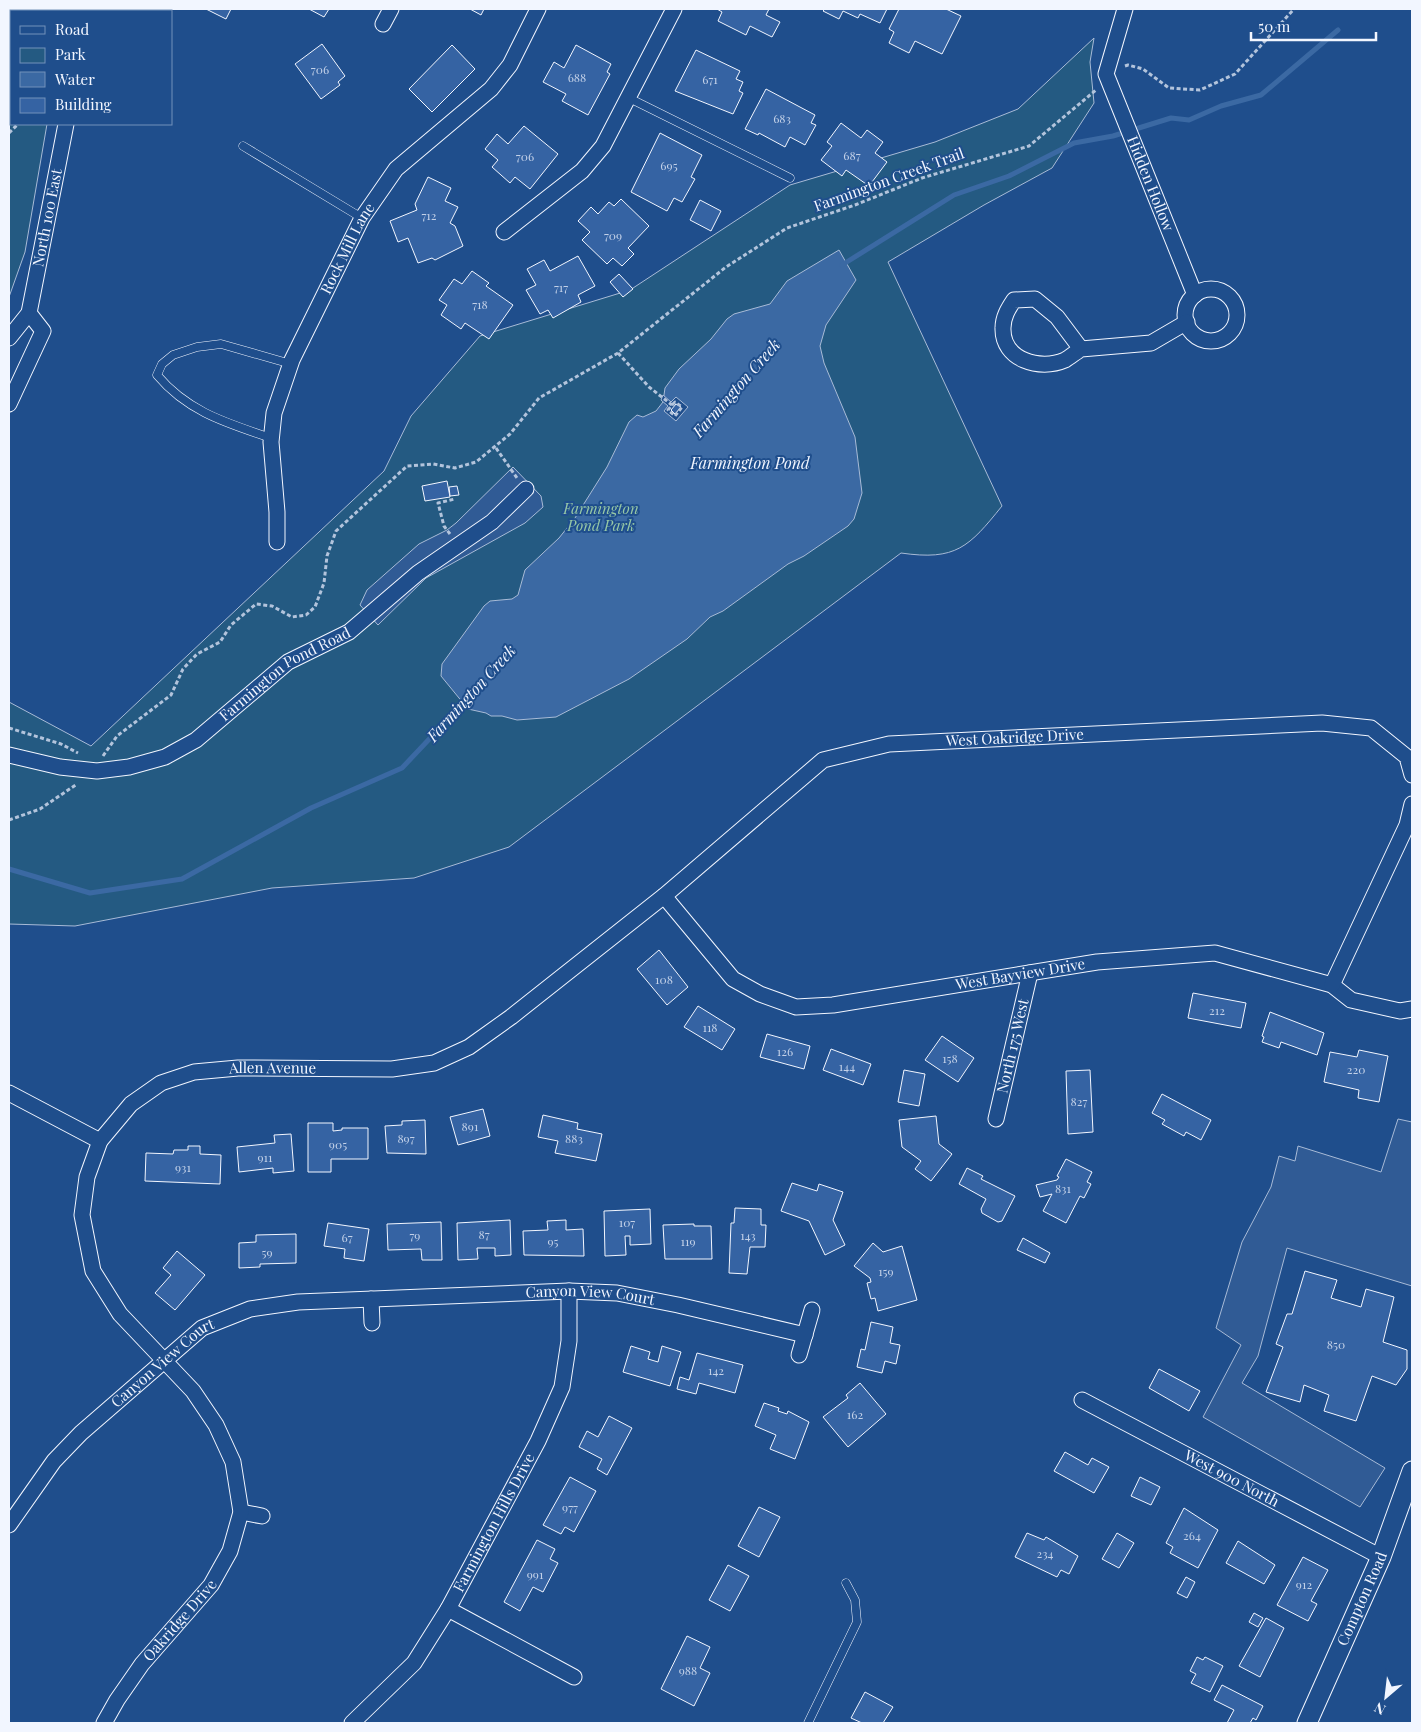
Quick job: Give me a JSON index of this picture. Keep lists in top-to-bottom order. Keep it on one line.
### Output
{"streets":{"street":["Hidden Hollow","North 100 East","Rock Mill Lane","Farmington Pond Road","West Oakridge Drive","West Bayview Drive","North 175 West","Allen Avenue","Canyon View Court","West 900 North","Farmington Hills Drive","Compton Road","Oakridge Drive"],"path":["Farmington Creek Trail"]},"crossings":[["Farmington Creek Trail","Hidden Hollow"],["Farmington Creek Trail","Farmington Pond Road"],["West Oakridge Drive","West Bayview Drive"],["West Oakridge Drive","Allen Avenue"],["West Bayview Drive","North 175 West"],["West Bayview Drive","Allen Avenue"],["Allen Avenue","Canyon View Court"],["Allen Avenue","Oakridge Drive"],["Canyon View Court","Farmington Hills Drive"],["Canyon View Court","Oakridge Drive"],["West 900 North","Compton Road"]],"water":["Farmington Creek","Farmington Pond"],"parks":["Farmington Pond Park"],"house_numbers":["706","688","671","683","687","706","695","712","709","717","718","108","212","118","126","158","144","220","827","891","897","883","905","911","931","831","107","87","79","143","67","95","119","59","159","850","142","162","977","264","234","991","912","988"],"legend":["Road","Park","Water","Building"],"scale_bar":"50 m","north":"bottom left"}
